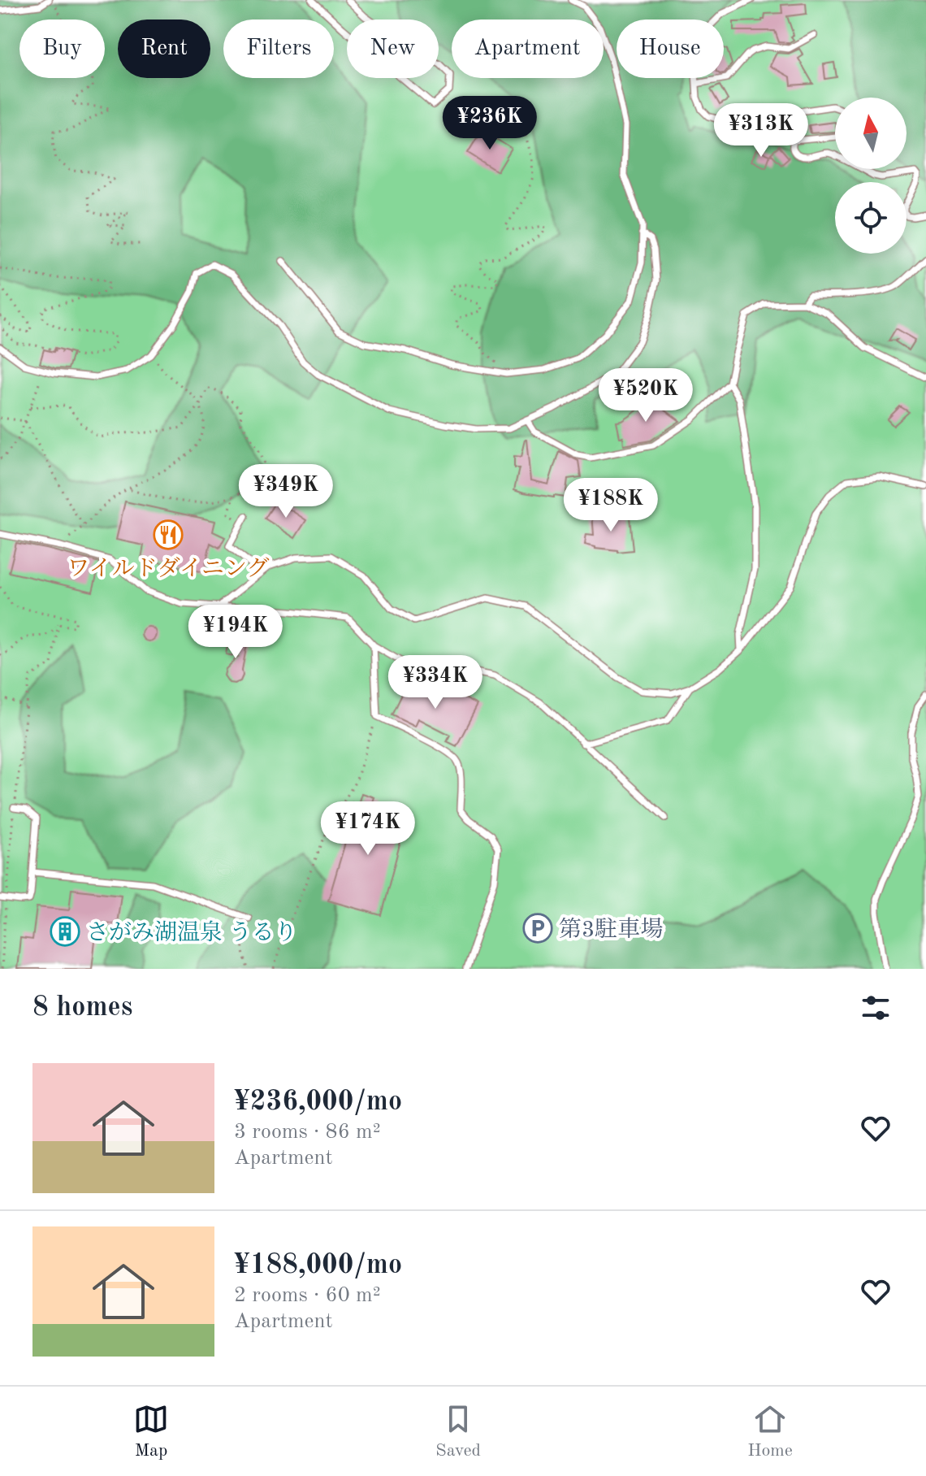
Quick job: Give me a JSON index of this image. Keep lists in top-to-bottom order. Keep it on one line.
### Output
{"places":{"restaurant":["ワイルドダイニング"],"parking":["第3駐車場"],"building":["さがみ湖温泉 うるり"]},"north":"top","page":{"chip":["Buy","Rent","Filters","New","Apartment","House"],"price":["¥236K","¥313K","¥520K","¥349K","¥188K","¥194K","¥334K","¥174K"],"heading":"8 homes","list":[{"name":"¥236,000/mo","note":"3 rooms · 86 m² · Apartment"},{"name":"¥188,000/mo","note":"2 rooms · 60 m² · Apartment"}],"tabs":["Map","Saved","Home"]}}
